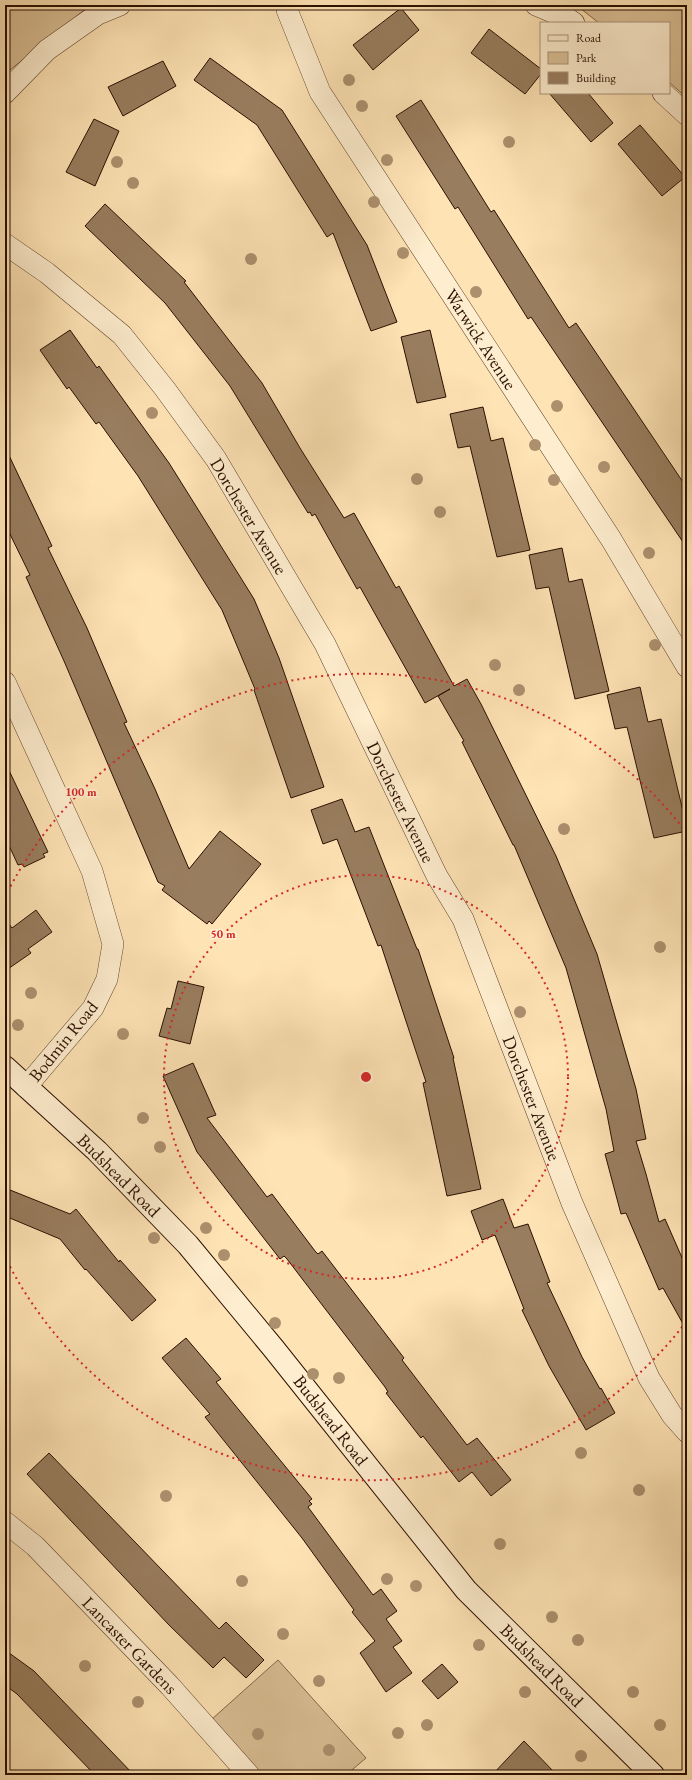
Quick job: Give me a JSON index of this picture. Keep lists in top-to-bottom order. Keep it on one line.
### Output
{"streets":{"street":["Warwick Avenue","Dorchester Avenue","Bodmin Road","Budshead Road","Lancaster Gardens"]},"crossings":[["Bodmin Road","Budshead Road"]],"legend":["Road","Park","Building"],"rings":["100 m","50 m"]}
